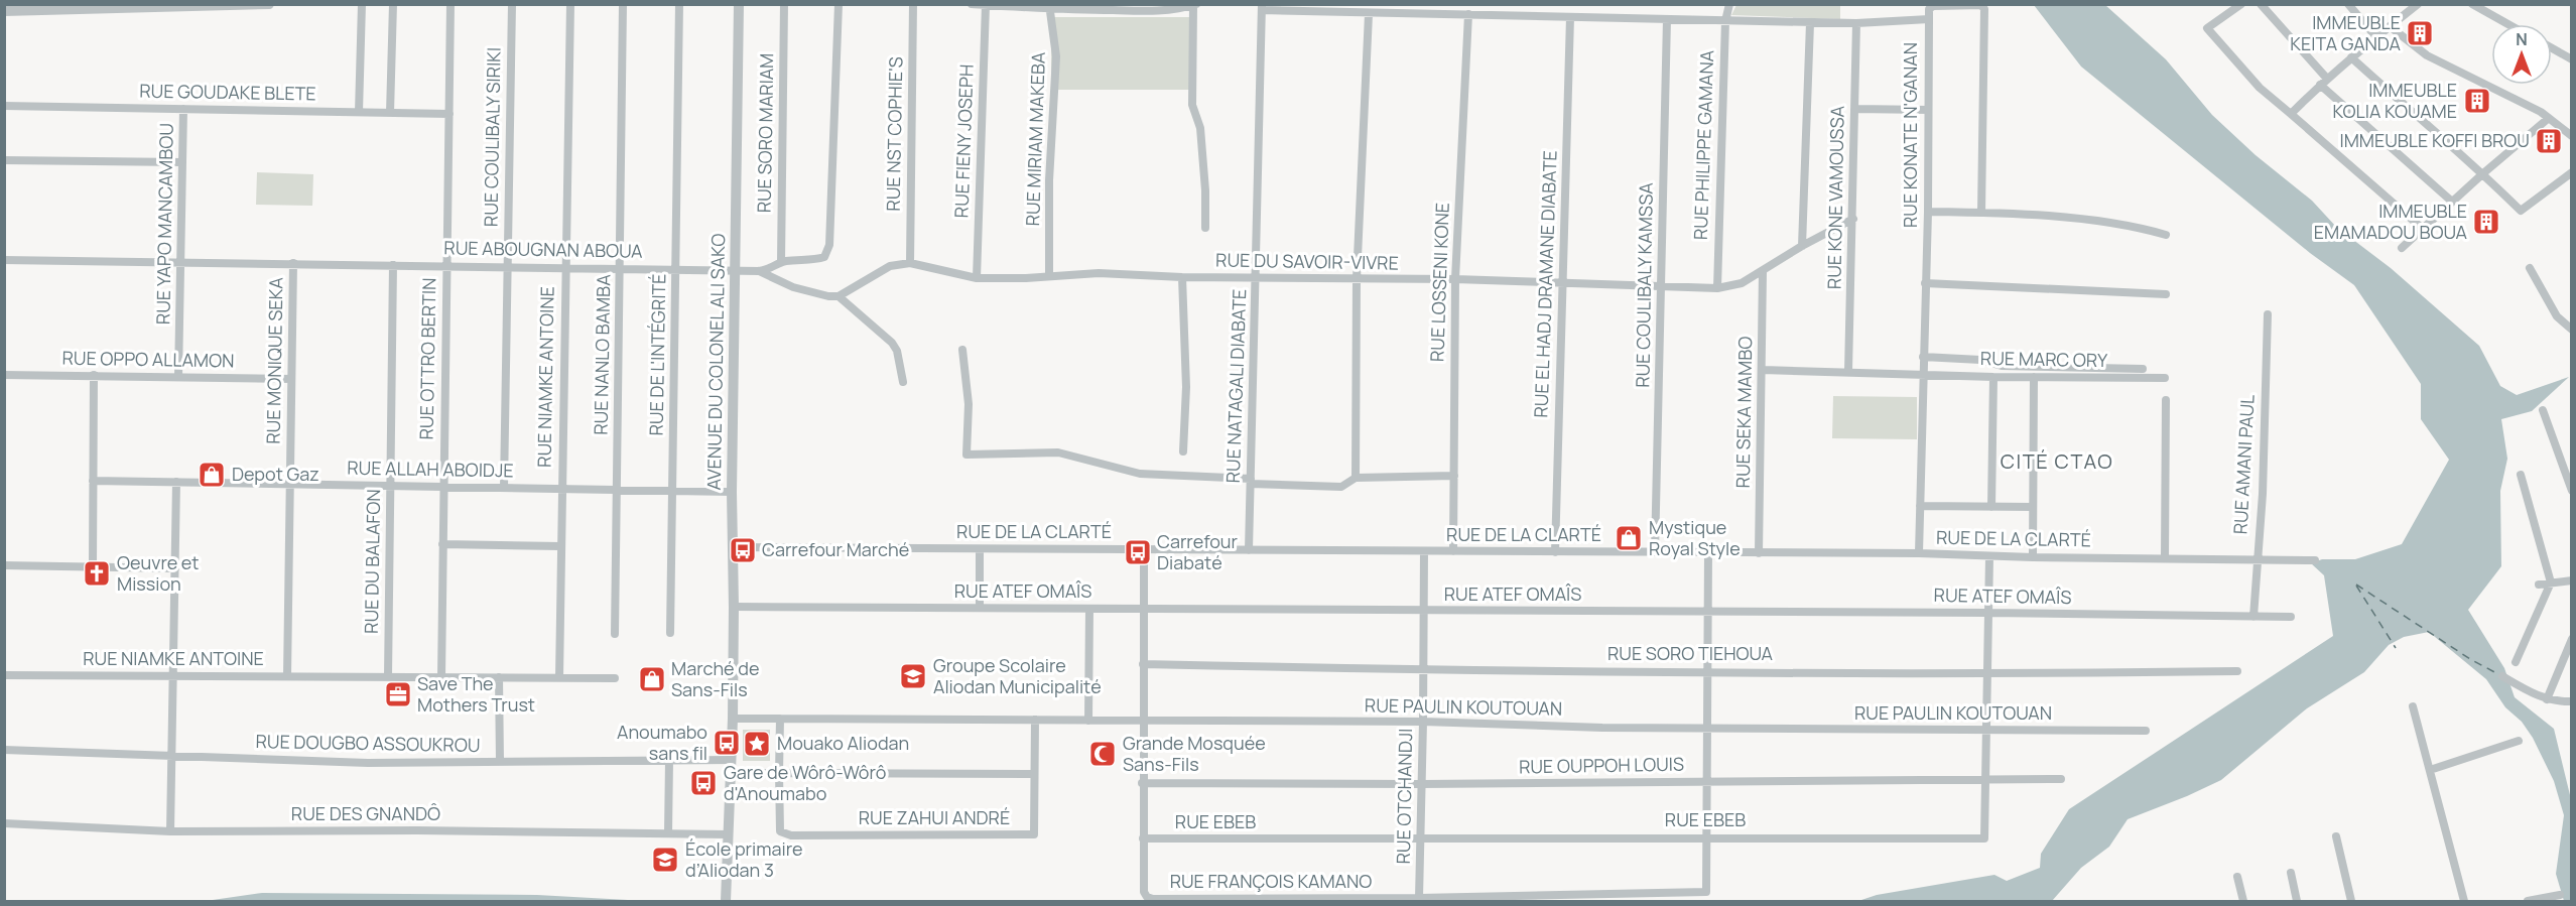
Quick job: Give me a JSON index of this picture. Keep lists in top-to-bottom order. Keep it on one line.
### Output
{"streets":{"street":["RUE GOUDAKE BLETE","RUE SORO MARIAM","RUE NST COPHIE'S","RUE KONATE N'GANAN","RUE COULIBALY SIRIKI","RUE MIRIAM MAKEBA","RUE FIENY JOSEPH","RUE PHILIPPE GAMANA","RUE KONE VAMOUSSA","RUE YAPO MANCAMBOU","RUE ABOUGNAN ABOUA","RUE DU SAVOIR-VIVRE","RUE LOSSENI KONE","RUE EL HADJ DRAMANE DIABATE","RUE COULIBALY KAMSSA","RUE NANLO BAMBA","RUE DE L'INTÉGRITÉ","RUE OTTRO BERTIN","RUE OPPO ALLAMON","RUE MARC ORY","RUE MONIQUE SEKA","AVENUE DU COLONEL ALI SAKO","RUE NIAMKE ANTOINE","RUE NATAGALI DIABATE","RUE SEKA MAMBO","RUE AMANI PAUL","RUE ALLAH ABOIDJE","RUE DE LA CLARTÉ","RUE DU BALAFON","RUE ATEF OMAÎS","RUE SORO TIEHOUA","RUE PAULIN KOUTOUAN","RUE DOUGBO ASSOUKROU","RUE OUPPOH LOUIS","RUE OTCHANDJI","RUE DES GNANDÔ","RUE ZAHUI ANDRÉ","RUE EBEB","RUE FRANÇOIS KAMANO"]},"crossings":[["RUE GOUDAKE BLETE","RUE YAPO MANCAMBOU"],["RUE GOUDAKE BLETE","RUE OTTRO BERTIN"],["RUE SORO MARIAM","RUE ABOUGNAN ABOUA"],["RUE NST COPHIE'S","RUE DU SAVOIR-VIVRE"],["RUE KONATE N'GANAN","RUE PHILIPPE GAMANA"],["RUE KONATE N'GANAN","RUE KONE VAMOUSSA"],["RUE KONATE N'GANAN","RUE LOSSENI KONE"],["RUE KONATE N'GANAN","RUE EL HADJ DRAMANE DIABATE"],["RUE KONATE N'GANAN","RUE COULIBALY KAMSSA"],["RUE KONATE N'GANAN","RUE MARC ORY"],["RUE KONATE N'GANAN","RUE NATAGALI DIABATE"],["RUE KONATE N'GANAN","RUE DE LA CLARTÉ"],["RUE COULIBALY SIRIKI","RUE ABOUGNAN ABOUA"],["RUE COULIBALY SIRIKI","RUE ALLAH ABOIDJE"],["RUE MIRIAM MAKEBA","RUE DU SAVOIR-VIVRE"],["RUE FIENY JOSEPH","RUE DU SAVOIR-VIVRE"],["RUE PHILIPPE GAMANA","RUE DU SAVOIR-VIVRE"],["RUE KONE VAMOUSSA","RUE DU SAVOIR-VIVRE"],["RUE KONE VAMOUSSA","RUE MARC ORY"],["RUE YAPO MANCAMBOU","RUE ABOUGNAN ABOUA"],["RUE YAPO MANCAMBOU","RUE OPPO ALLAMON"],["RUE ABOUGNAN ABOUA","RUE NANLO BAMBA"],["RUE ABOUGNAN ABOUA","RUE DE L'INTÉGRITÉ"],["RUE ABOUGNAN ABOUA","RUE OTTRO BERTIN"],["RUE ABOUGNAN ABOUA","RUE MONIQUE SEKA"],["RUE ABOUGNAN ABOUA","AVENUE DU COLONEL ALI SAKO"],["RUE ABOUGNAN ABOUA","RUE NIAMKE ANTOINE"],["RUE ABOUGNAN ABOUA","RUE DU BALAFON"],["RUE DU SAVOIR-VIVRE","RUE LOSSENI KONE"],["RUE DU SAVOIR-VIVRE","RUE EL HADJ DRAMANE DIABATE"],["RUE DU SAVOIR-VIVRE","RUE COULIBALY KAMSSA"],["RUE DU SAVOIR-VIVRE","RUE NATAGALI DIABATE"],["RUE DU SAVOIR-VIVRE","RUE SEKA MAMBO"],["RUE LOSSENI KONE","RUE DE LA CLARTÉ"],["RUE EL HADJ DRAMANE DIABATE","RUE DE LA CLARTÉ"],["RUE COULIBALY KAMSSA","RUE DE LA CLARTÉ"],["RUE NANLO BAMBA","RUE ALLAH ABOIDJE"],["RUE DE L'INTÉGRITÉ","RUE ALLAH ABOIDJE"],["RUE OTTRO BERTIN","RUE NIAMKE ANTOINE"],["RUE OTTRO BERTIN","RUE ALLAH ABOIDJE"],["RUE OPPO ALLAMON","RUE MONIQUE SEKA"],["RUE MARC ORY","RUE SEKA MAMBO"],["RUE MONIQUE SEKA","RUE NIAMKE ANTOINE"],["RUE MONIQUE SEKA","RUE ALLAH ABOIDJE"],["AVENUE DU COLONEL ALI SAKO","RUE ALLAH ABOIDJE"],["AVENUE DU COLONEL ALI SAKO","RUE DE LA CLARTÉ"],["AVENUE DU COLONEL ALI SAKO","RUE ATEF OMAÎS"],["AVENUE DU COLONEL ALI SAKO","RUE PAULIN KOUTOUAN"],["AVENUE DU COLONEL ALI SAKO","RUE DOUGBO ASSOUKROU"],["AVENUE DU COLONEL ALI SAKO","RUE DES GNANDÔ"],["RUE NIAMKE ANTOINE","RUE ALLAH ABOIDJE"],["RUE NIAMKE ANTOINE","RUE DU BALAFON"],["RUE NATAGALI DIABATE","RUE DE LA CLARTÉ"],["RUE SEKA MAMBO","RUE DE LA CLARTÉ"],["RUE AMANI PAUL","RUE DE LA CLARTÉ"],["RUE AMANI PAUL","RUE ATEF OMAÎS"],["RUE ALLAH ABOIDJE","RUE DU BALAFON"],["RUE DE LA CLARTÉ","RUE OTCHANDJI"],["RUE DE LA CLARTÉ","RUE EBEB"],["RUE DE LA CLARTÉ","RUE FRANÇOIS KAMANO"],["RUE ATEF OMAÎS","RUE OTCHANDJI"],["RUE ATEF OMAÎS","RUE EBEB"],["RUE ATEF OMAÎS","RUE FRANÇOIS KAMANO"],["RUE SORO TIEHOUA","RUE OTCHANDJI"],["RUE SORO TIEHOUA","RUE EBEB"],["RUE SORO TIEHOUA","RUE FRANÇOIS KAMANO"],["RUE PAULIN KOUTOUAN","RUE OTCHANDJI"],["RUE PAULIN KOUTOUAN","RUE ZAHUI ANDRÉ"],["RUE PAULIN KOUTOUAN","RUE EBEB"],["RUE PAULIN KOUTOUAN","RUE FRANÇOIS KAMANO"],["RUE OUPPOH LOUIS","RUE OTCHANDJI"],["RUE OUPPOH LOUIS","RUE EBEB"],["RUE OUPPOH LOUIS","RUE FRANÇOIS KAMANO"],["RUE OTCHANDJI","RUE EBEB"],["RUE OTCHANDJI","RUE FRANÇOIS KAMANO"],["RUE EBEB","RUE FRANÇOIS KAMANO"]],"districts":["CITÉ CTAO"],"places":{"building":["IMMEUBLE KEITA GANDA","IMMEUBLE KOLIA KOUAME","IMMEUBLE KOFFI BROU","IMMEUBLE EMAMADOU BOUA"],"shop":["Depot Gaz","Mystique Royal Style","Marché de Sans-Fils"],"bus stop":["Carrefour Marché","Carrefour Diabaté","Anoumabo sans fil","Gare de Wôrô-Wôrô d'Anoumabo"],"church":["Oeuvre et Mission"],"school or university":["Groupe Scolaire Aliodan Municipalité","École primaire d’Aliodan 3"],"office":["Save The Mothers Trust"],"place":["Mouako Aliodan"],"mosque":["Grande Mosquée Sans-Fils"]},"north":"top"}
